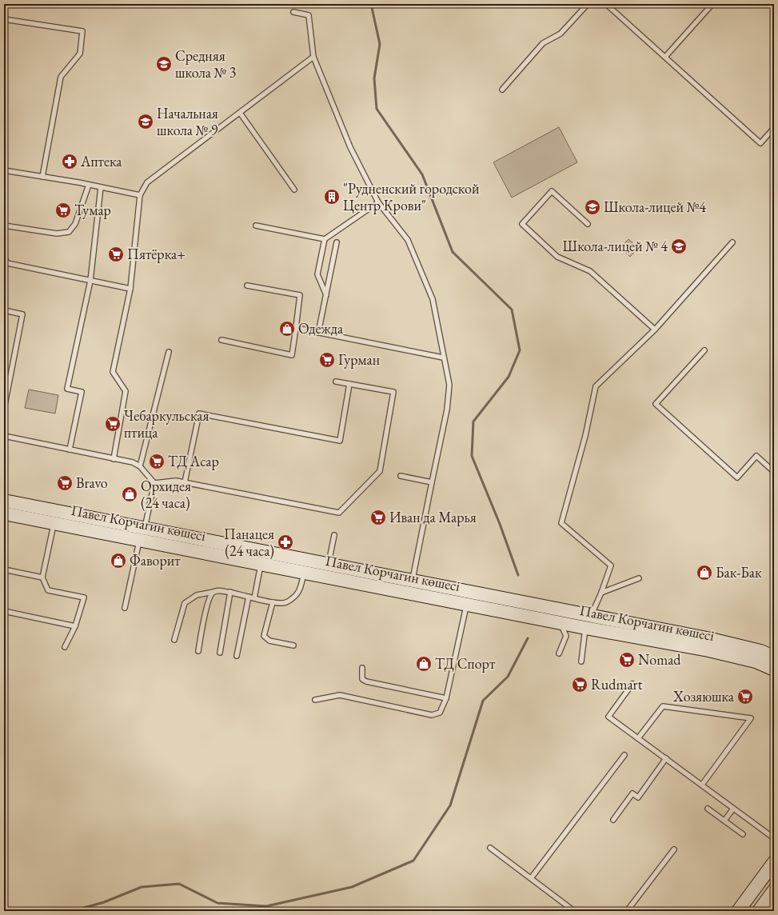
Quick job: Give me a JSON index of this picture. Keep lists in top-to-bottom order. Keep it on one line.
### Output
{"streets":{"street":["Павел Корчагин көшесі"]},"places":{"school or university":["Средняя школа № 3","Начальная школа № 9","Школа-лицей №4","Школа-лицей № 4"],"pharmacy":["Аптека","Панацея (24 часа)"],"building":["\"Рудненский городской Центр Крови\""],"supermarket":["Тумар","Пятёрка+","Гурман","Чебаркульская птица","ТД Асар","Bravo","Иван да Марья","Nomad","Rudmart","Хозяюшка"],"shop":["Одежда","Орхидея (24 часа)","Фаворит","Бак-Бак","ТД Спорт"]}}
